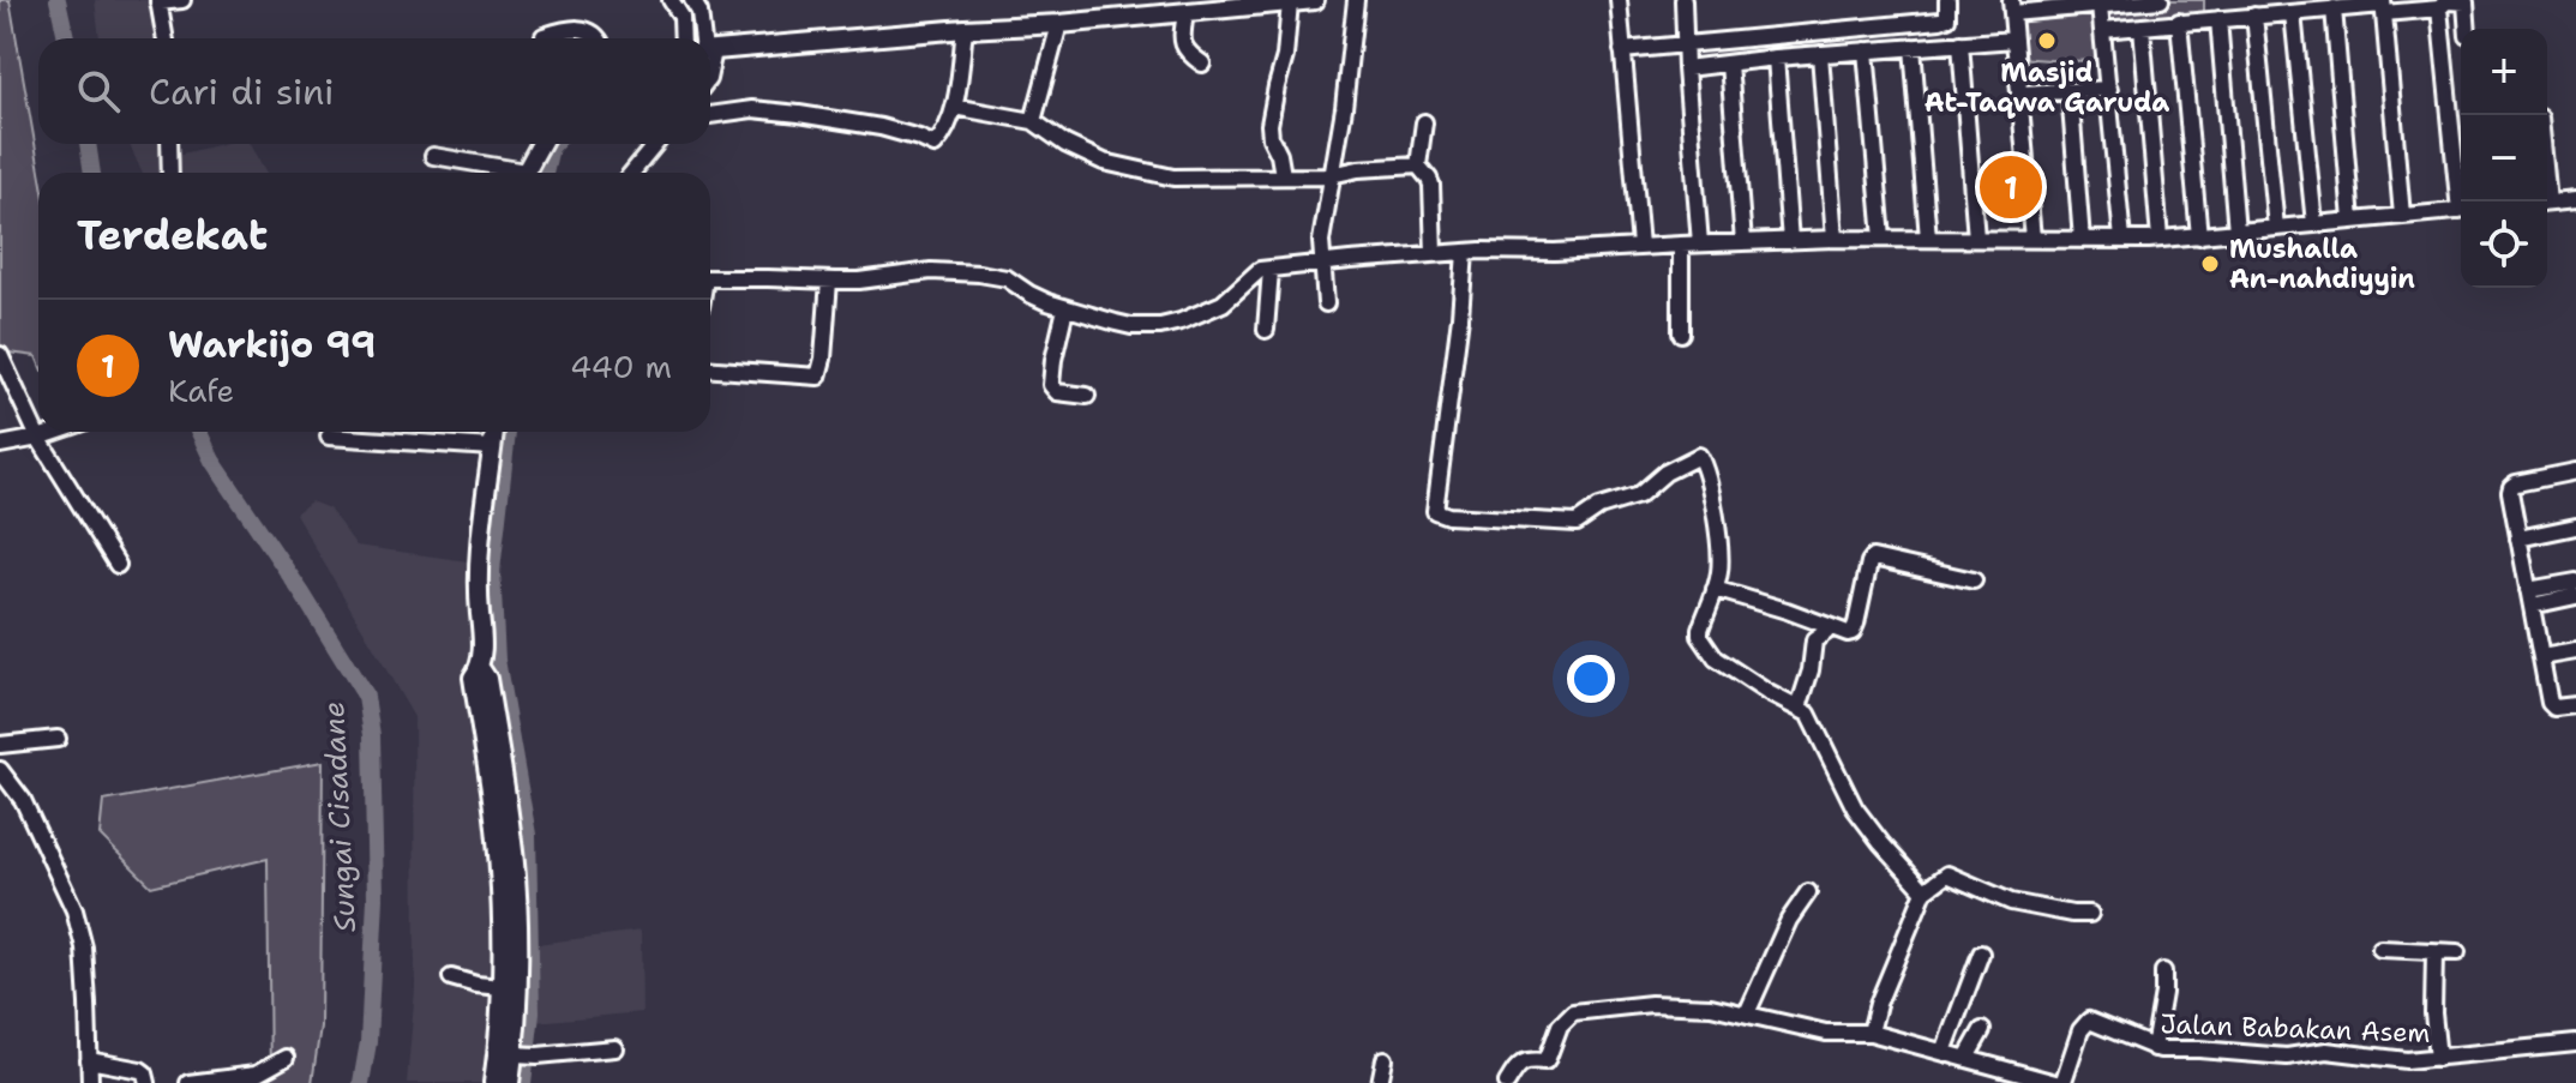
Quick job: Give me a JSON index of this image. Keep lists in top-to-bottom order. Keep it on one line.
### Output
{"streets":{"street":["Jalan Babakan Asem"]},"water":["Sungai Cisadane"],"places":["Masjid At-Taqwa Garuda","Mushalla An-nahdiyyin"],"page":{"map_buttons":["+","−"],"search":"Cari di sini","pins":"1","heading":"Terdekat","list":[{"mark":"1","name":"Warkijo 99","note":"Kafe","value":"440 m"}]}}
